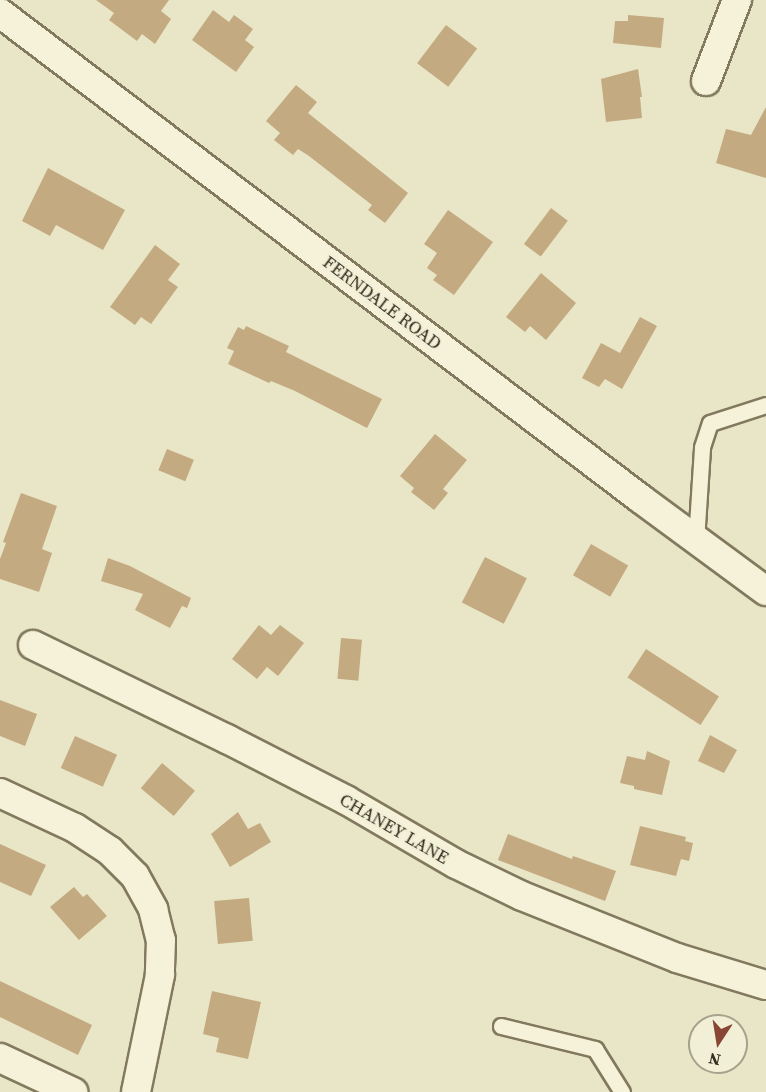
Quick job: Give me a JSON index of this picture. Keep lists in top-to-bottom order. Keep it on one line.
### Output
{"streets":{"street":["FERNDALE ROAD","CHANEY LANE"]},"north":"bottom"}
